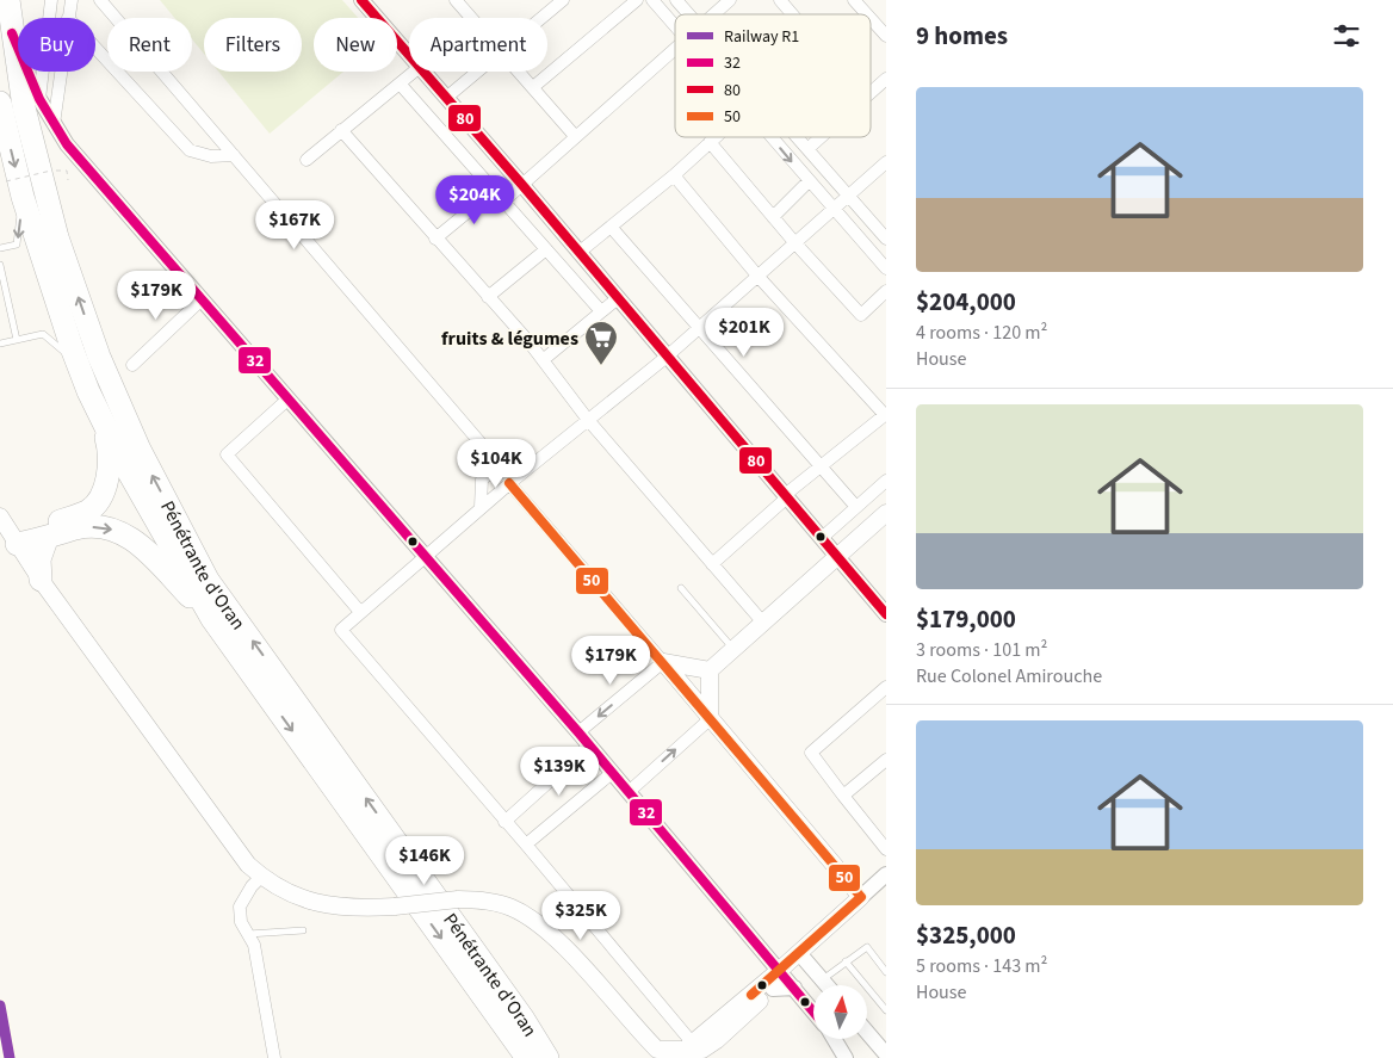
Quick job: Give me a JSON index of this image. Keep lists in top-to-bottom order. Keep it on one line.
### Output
{"streets":{"highway":["Pénétrante d'Oran"]},"places":{"supermarket":["fruits & légumes"]},"lines":["transit line 80","transit line 32","transit line 50","rail line R1"],"legend":["Railway R1","32","80","50"],"north":"top","page":{"heading":"9 homes","chip":["Buy","Rent","Filters","New","Apartment"],"list":[{"name":"$204,000","note":"4 rooms · 120 m² · House"},{"name":"$179,000","note":"3 rooms · 101 m² · Rue Colonel Amirouche"},{"name":"$325,000","note":"5 rooms · 143 m² · House"}],"price":["$204K","$167K","$179K","$201K","$104K","$179K","$139K","$146K","$325K"]}}
